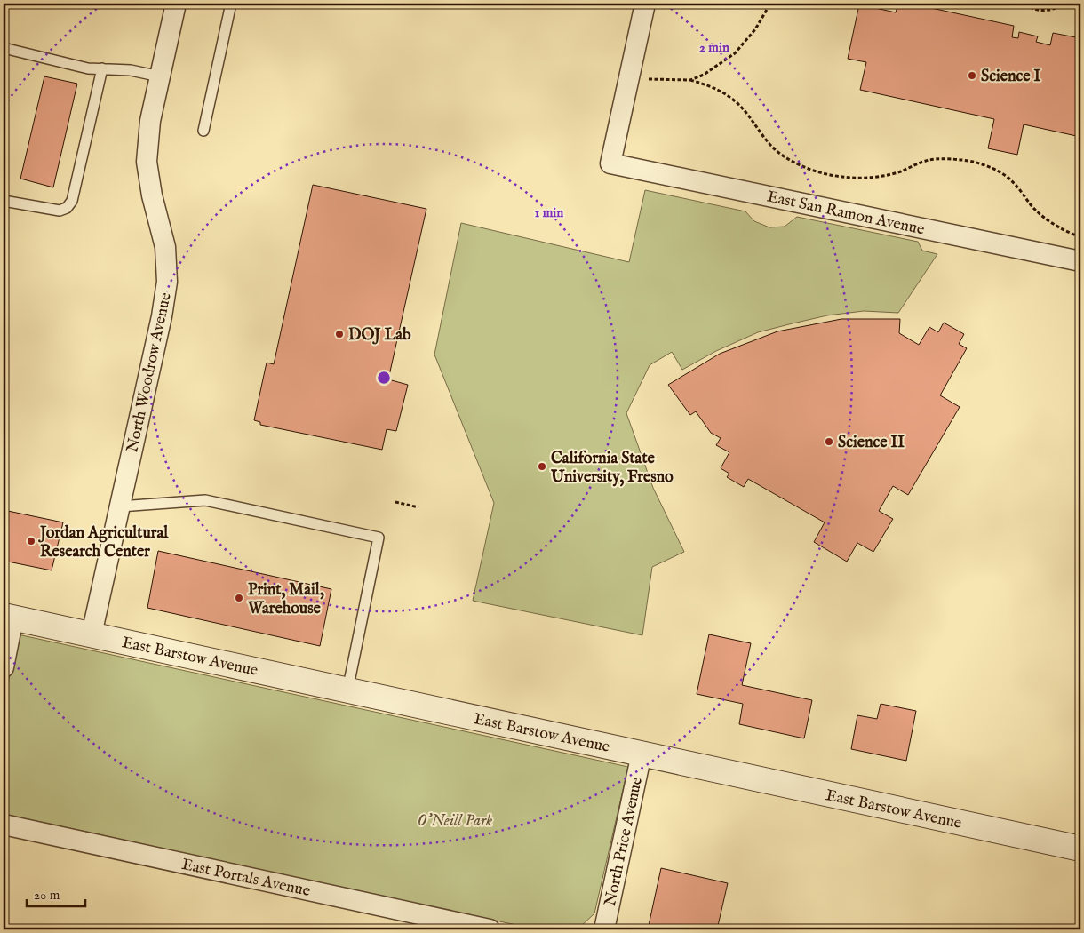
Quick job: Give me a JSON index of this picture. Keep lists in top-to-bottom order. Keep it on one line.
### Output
{"streets":{"street":["East San Ramon Avenue","North Woodrow Avenue","East Barstow Avenue","North Price Avenue","East Portals Avenue"]},"crossings":[["North Woodrow Avenue","East Barstow Avenue"],["East Barstow Avenue","North Price Avenue"]],"parks":["O'Neill Park"],"places":["Science I","DOJ Lab","Science II","California State University, Fresno","Jordan Agricultural Research Center","Print, Mail, Warehouse"],"scale_bar":"20 m","rings":["2 min","1 min"]}
